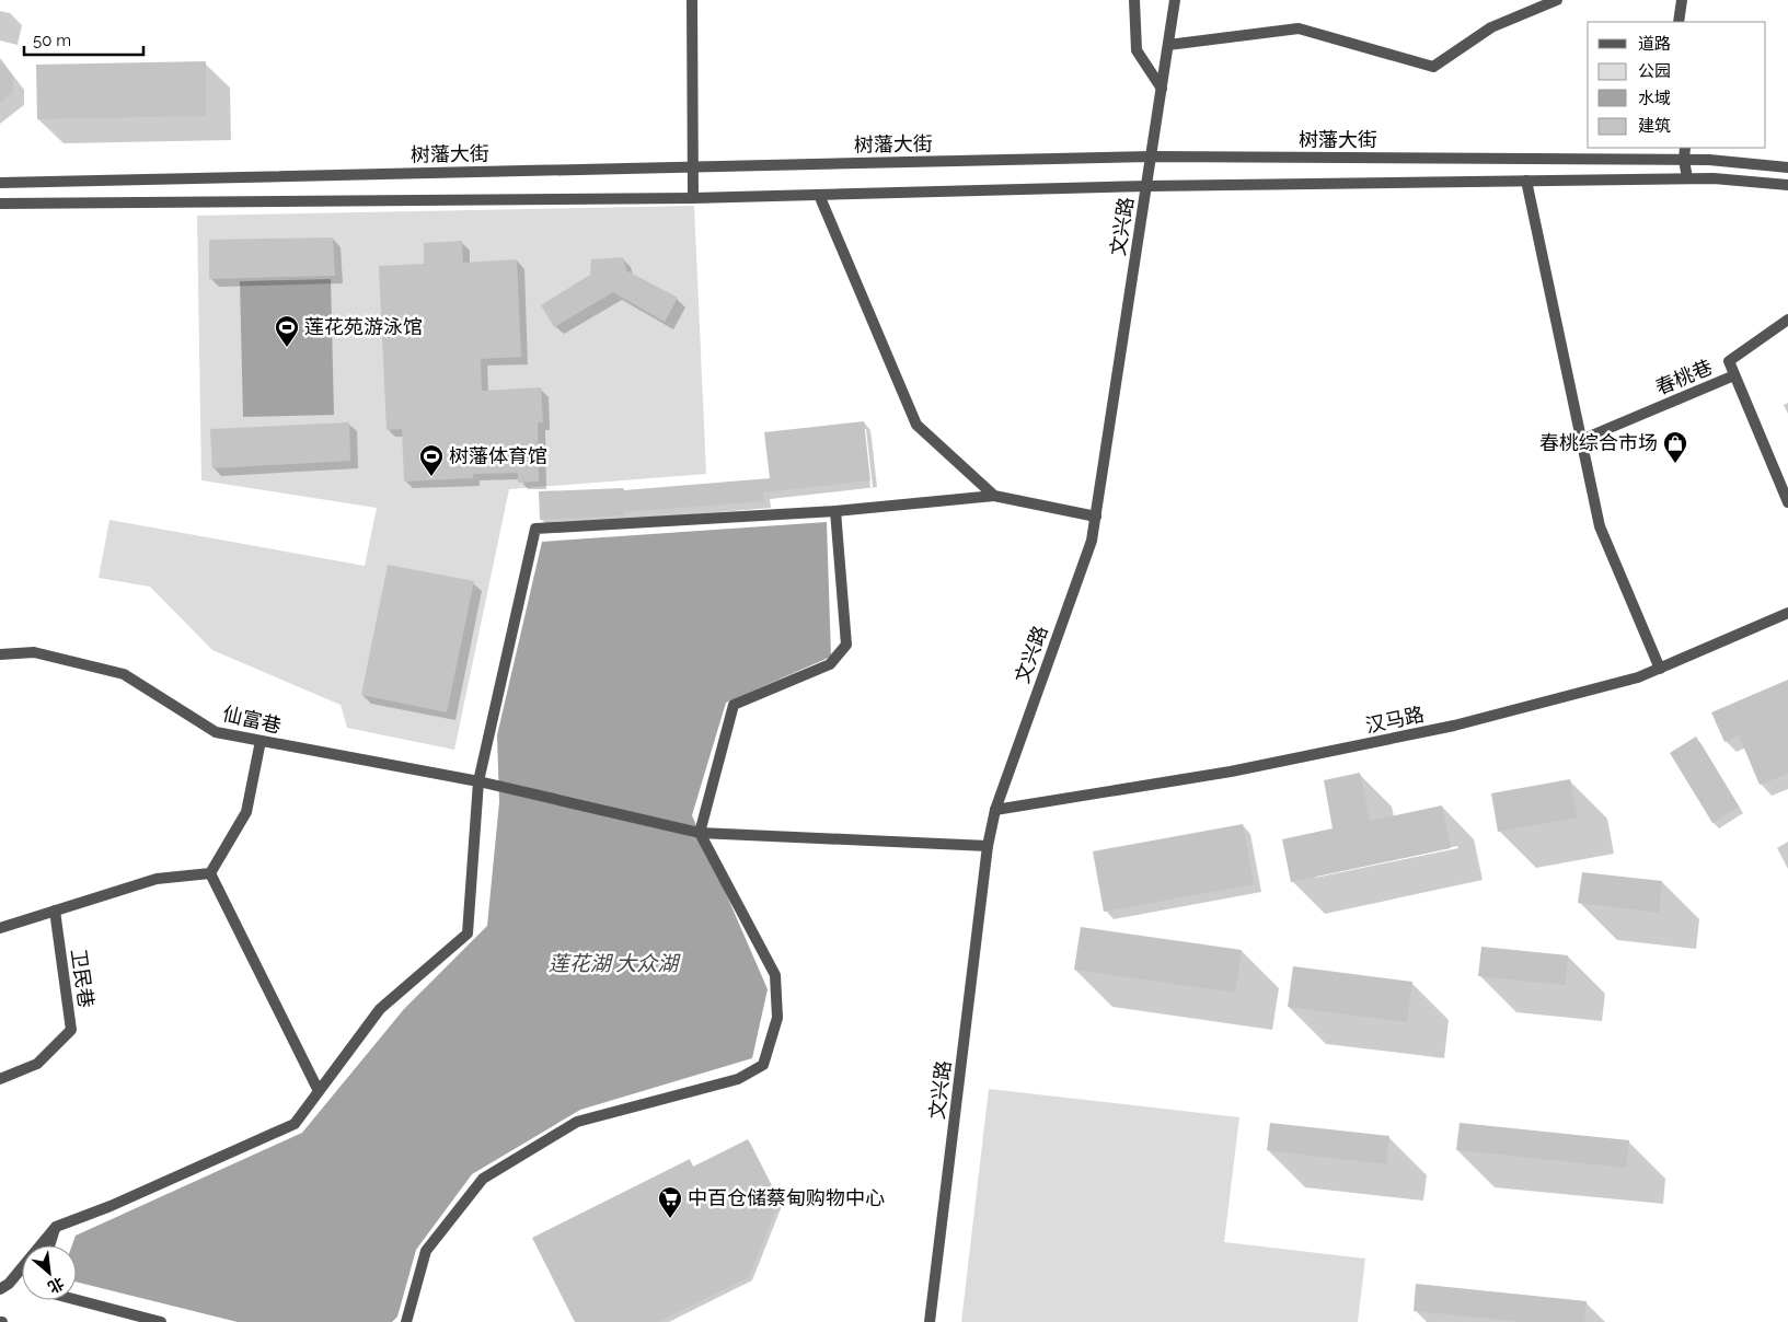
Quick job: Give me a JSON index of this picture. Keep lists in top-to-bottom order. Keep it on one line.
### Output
{"streets":{"street":["树藩大街","文兴路","春桃巷","仙富巷","汉马路","卫民巷"]},"crossings":[["树藩大街","文兴路"],["文兴路","仙富巷"],["文兴路","汉马路"]],"water":["莲花湖 大众湖"],"places":{"sports":["莲花苑游泳馆","树藩体育馆"],"shop":["春桃综合市场"],"supermarket":["中百仓储蔡甸购物中心"]},"legend":["道路","公园","水域","建筑"],"scale_bar":"50 m","north":"bottom right"}
